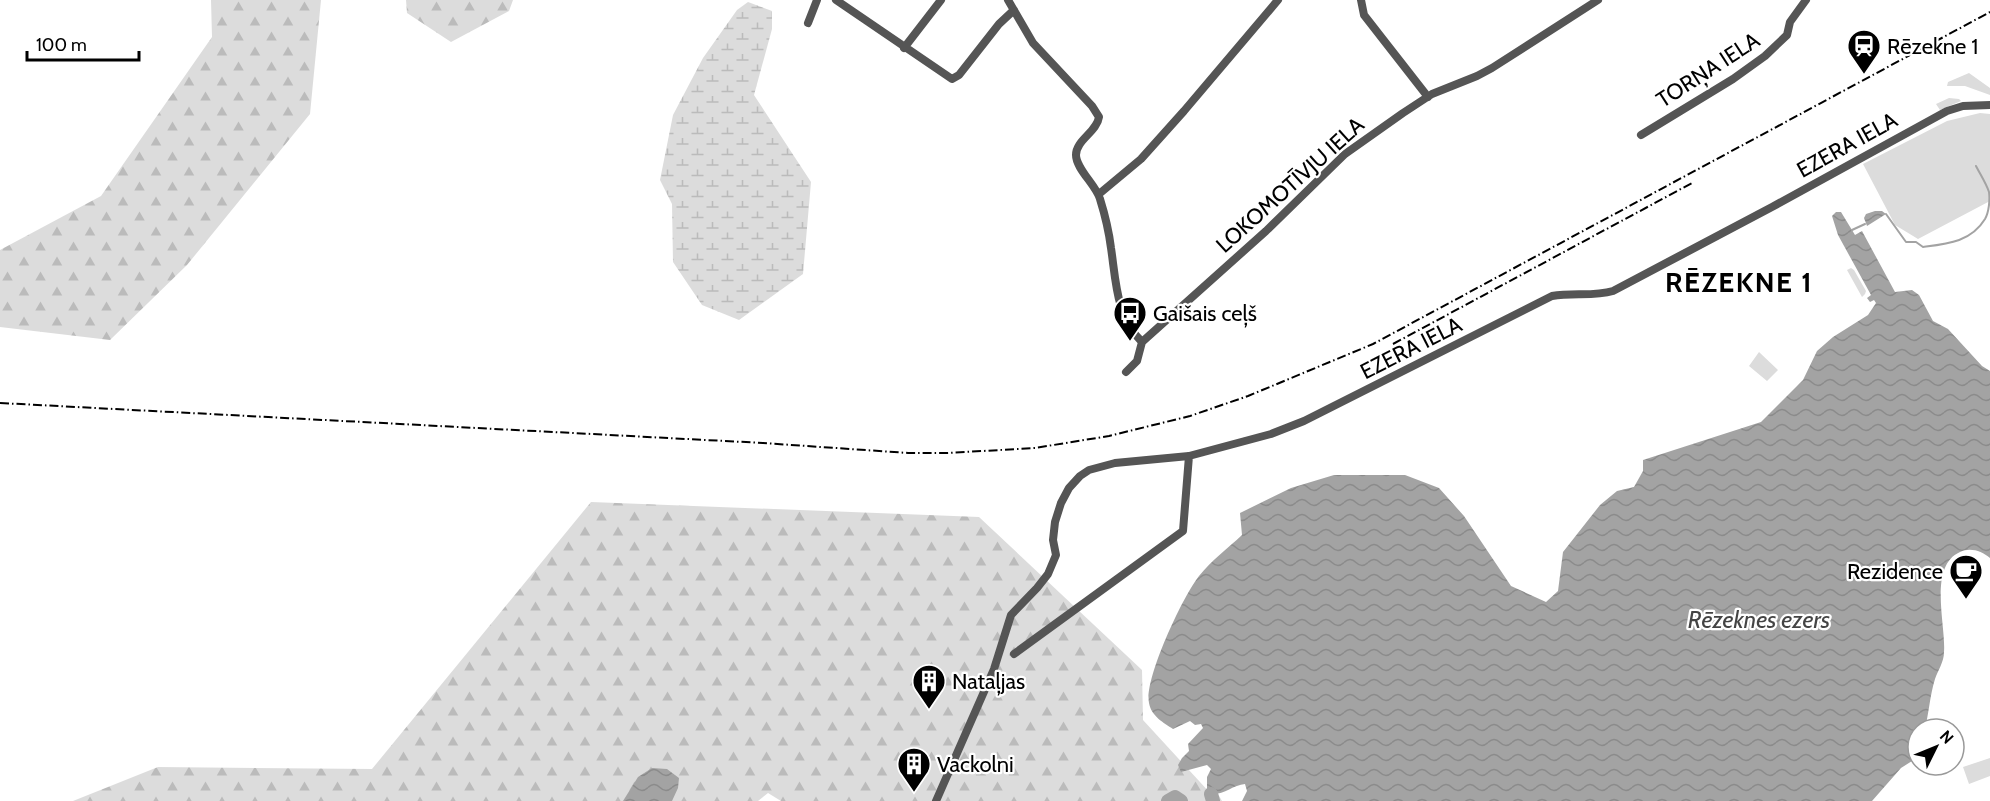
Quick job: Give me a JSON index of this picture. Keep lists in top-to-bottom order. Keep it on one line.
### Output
{"streets":{"street":["TORŅA IELA","EZERA IELA","LOKOMOTĪVJU IELA"]},"districts":["RĒZEKNE 1"],"water":["Rēzeknes ezers"],"places":{"station":["Rēzekne 1"],"bus stop":["Gaišais ceļš"],"cafe":["Rezidence"],"building":["Nataļjas","Vackolni"]},"scale_bar":"100 m","north":"top right"}
